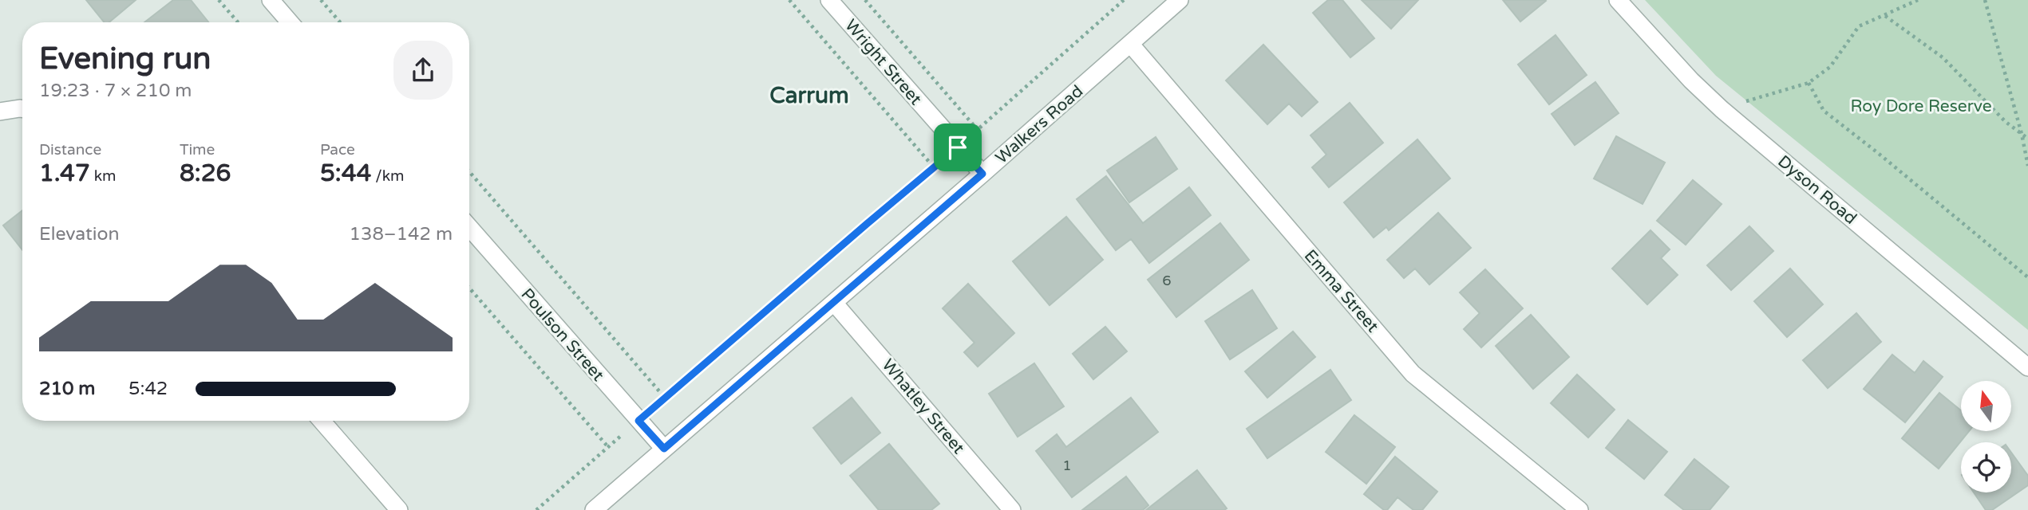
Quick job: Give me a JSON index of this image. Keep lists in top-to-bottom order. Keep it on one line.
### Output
{"streets":{"street":["Wright Street","Walkers Road","Dyson Road","Emma Street","Poulson Street","Whatley Street"]},"crossings":[["Wright Street","Walkers Road"],["Walkers Road","Emma Street"],["Walkers Road","Poulson Street"],["Walkers Road","Whatley Street"]],"districts":["Carrum"],"parks":["Roy Dore Reserve"],"house_numbers":["6","1"],"north":"top","page":{"heading":["Evening run","19:23 · 7 × 210 m"],"stats":[["Distance","1.47 km"],["Time","8:26"],["Pace","5:44 /km"]],"chart":["Elevation","138–142 m"],"list":[{"name":"210 m","note":"5:42"}]}}
